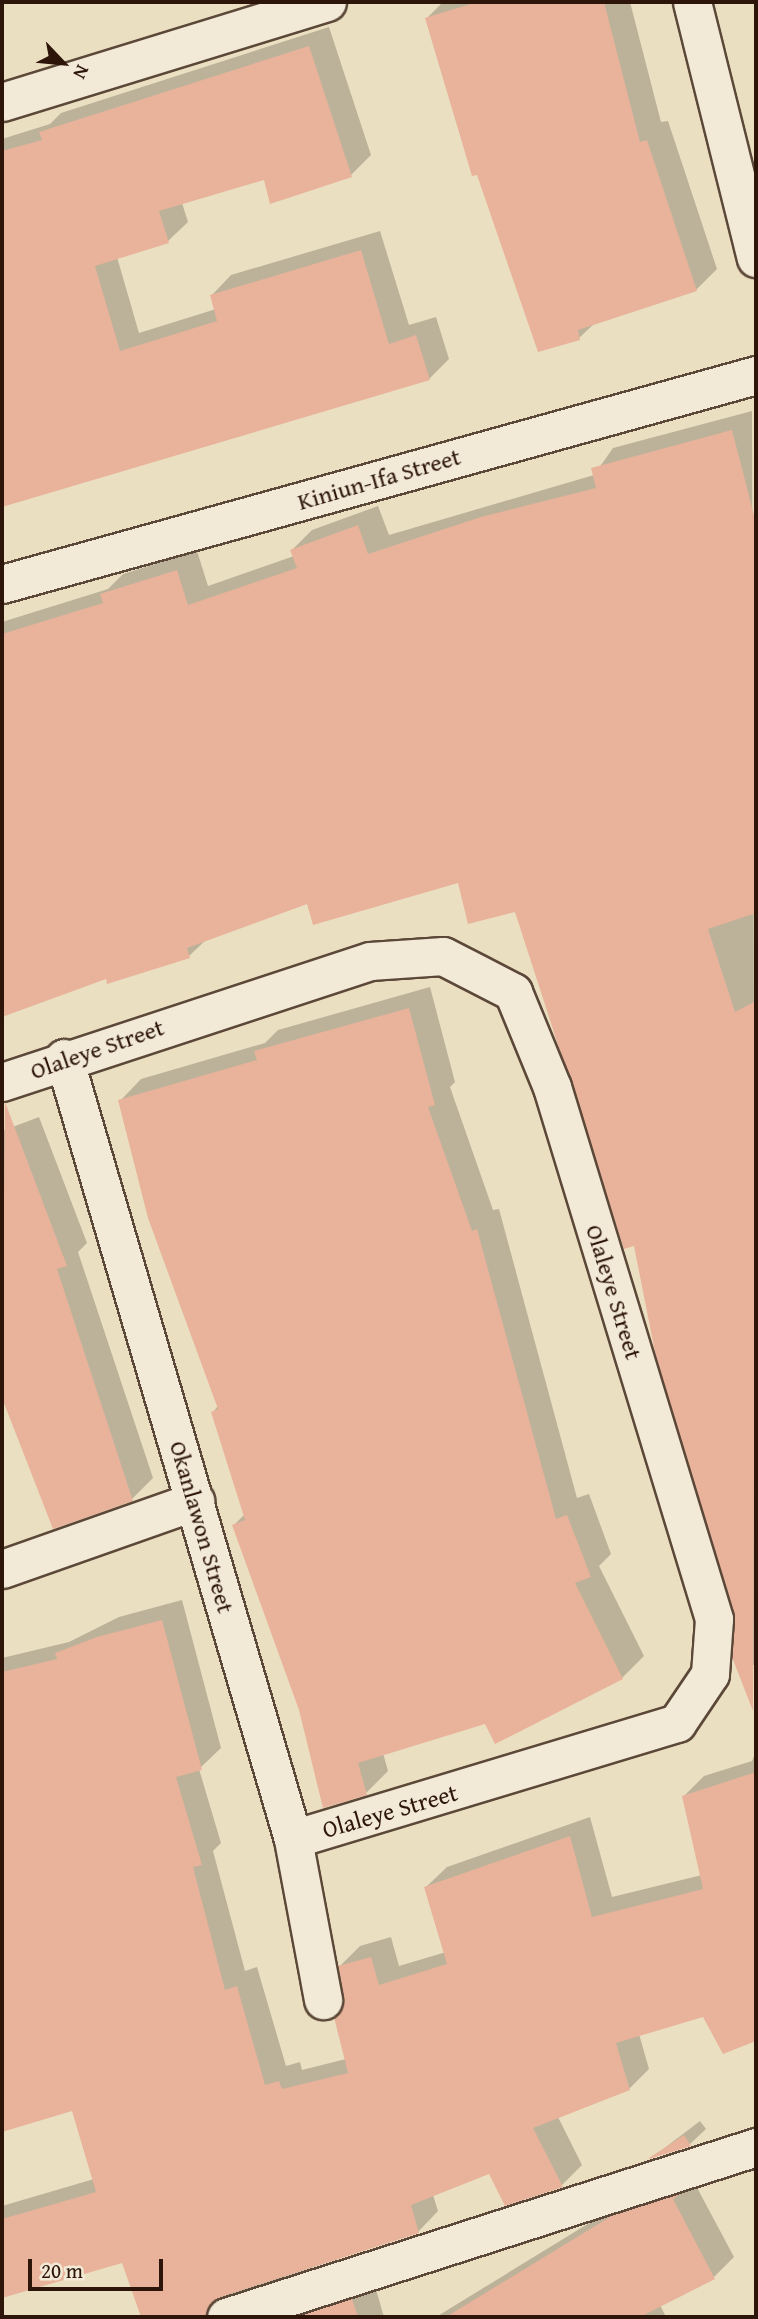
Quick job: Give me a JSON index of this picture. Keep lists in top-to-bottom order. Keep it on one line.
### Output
{"streets":{"street":["Kiniun-Ifa Street","Olaleye Street","Okanlawon Street"]},"crossings":[["Olaleye Street","Okanlawon Street"]],"scale_bar":"20 m","north":"bottom right"}
